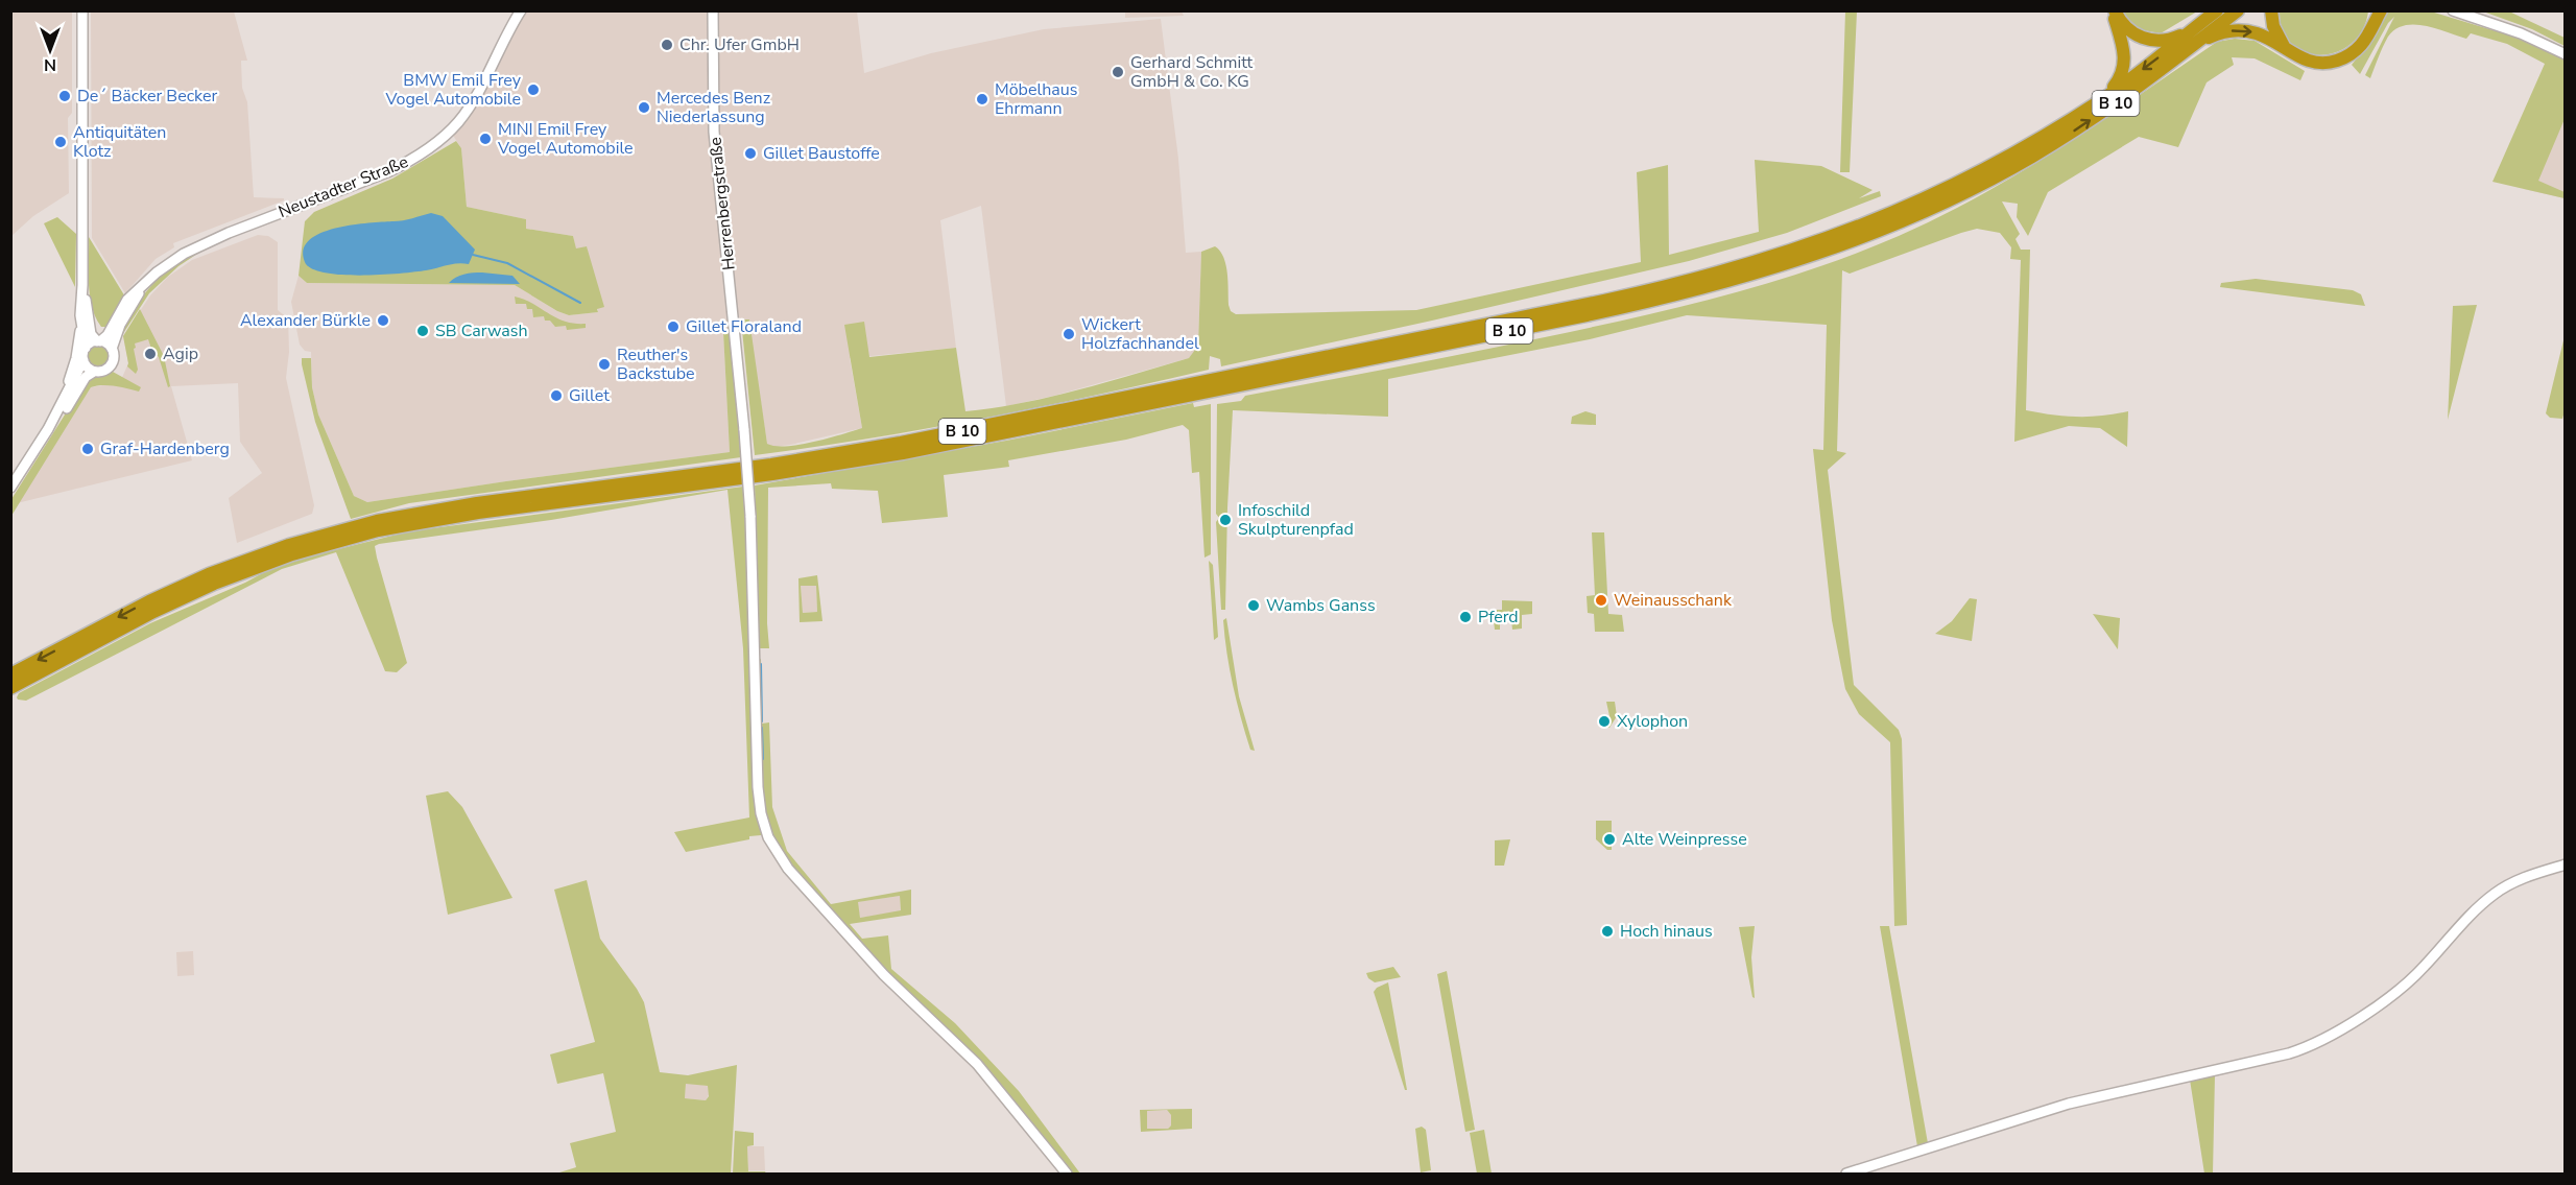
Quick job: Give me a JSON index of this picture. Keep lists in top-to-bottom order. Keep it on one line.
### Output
{"streets":{"highway":["B 10"],"main road":["Neustadter Straße","Herrenbergstraße"]},"places":["Chr. Ufer GmbH","Gerhard Schmitt GmbH & Co. KG","BMW Emil Frey Vogel Automobile","De´ Bäcker Becker","Möbelhaus Ehrmann","Mercedes Benz Niederlassung","MINI Emil Frey Vogel Automobile","Antiquitäten Klotz","Gillet Baustoffe","Alexander Bürkle","Gillet Floraland","SB Carwash","Wickert Holzfachhandel","Agip","Reuther's Backstube","Gillet","Graf-Hardenberg","Infoschild Skulpturenpfad","Weinausschank","Wambs Ganss","Pferd","Xylophon","Alte Weinpresse","Hoch hinaus"],"north":"bottom"}
